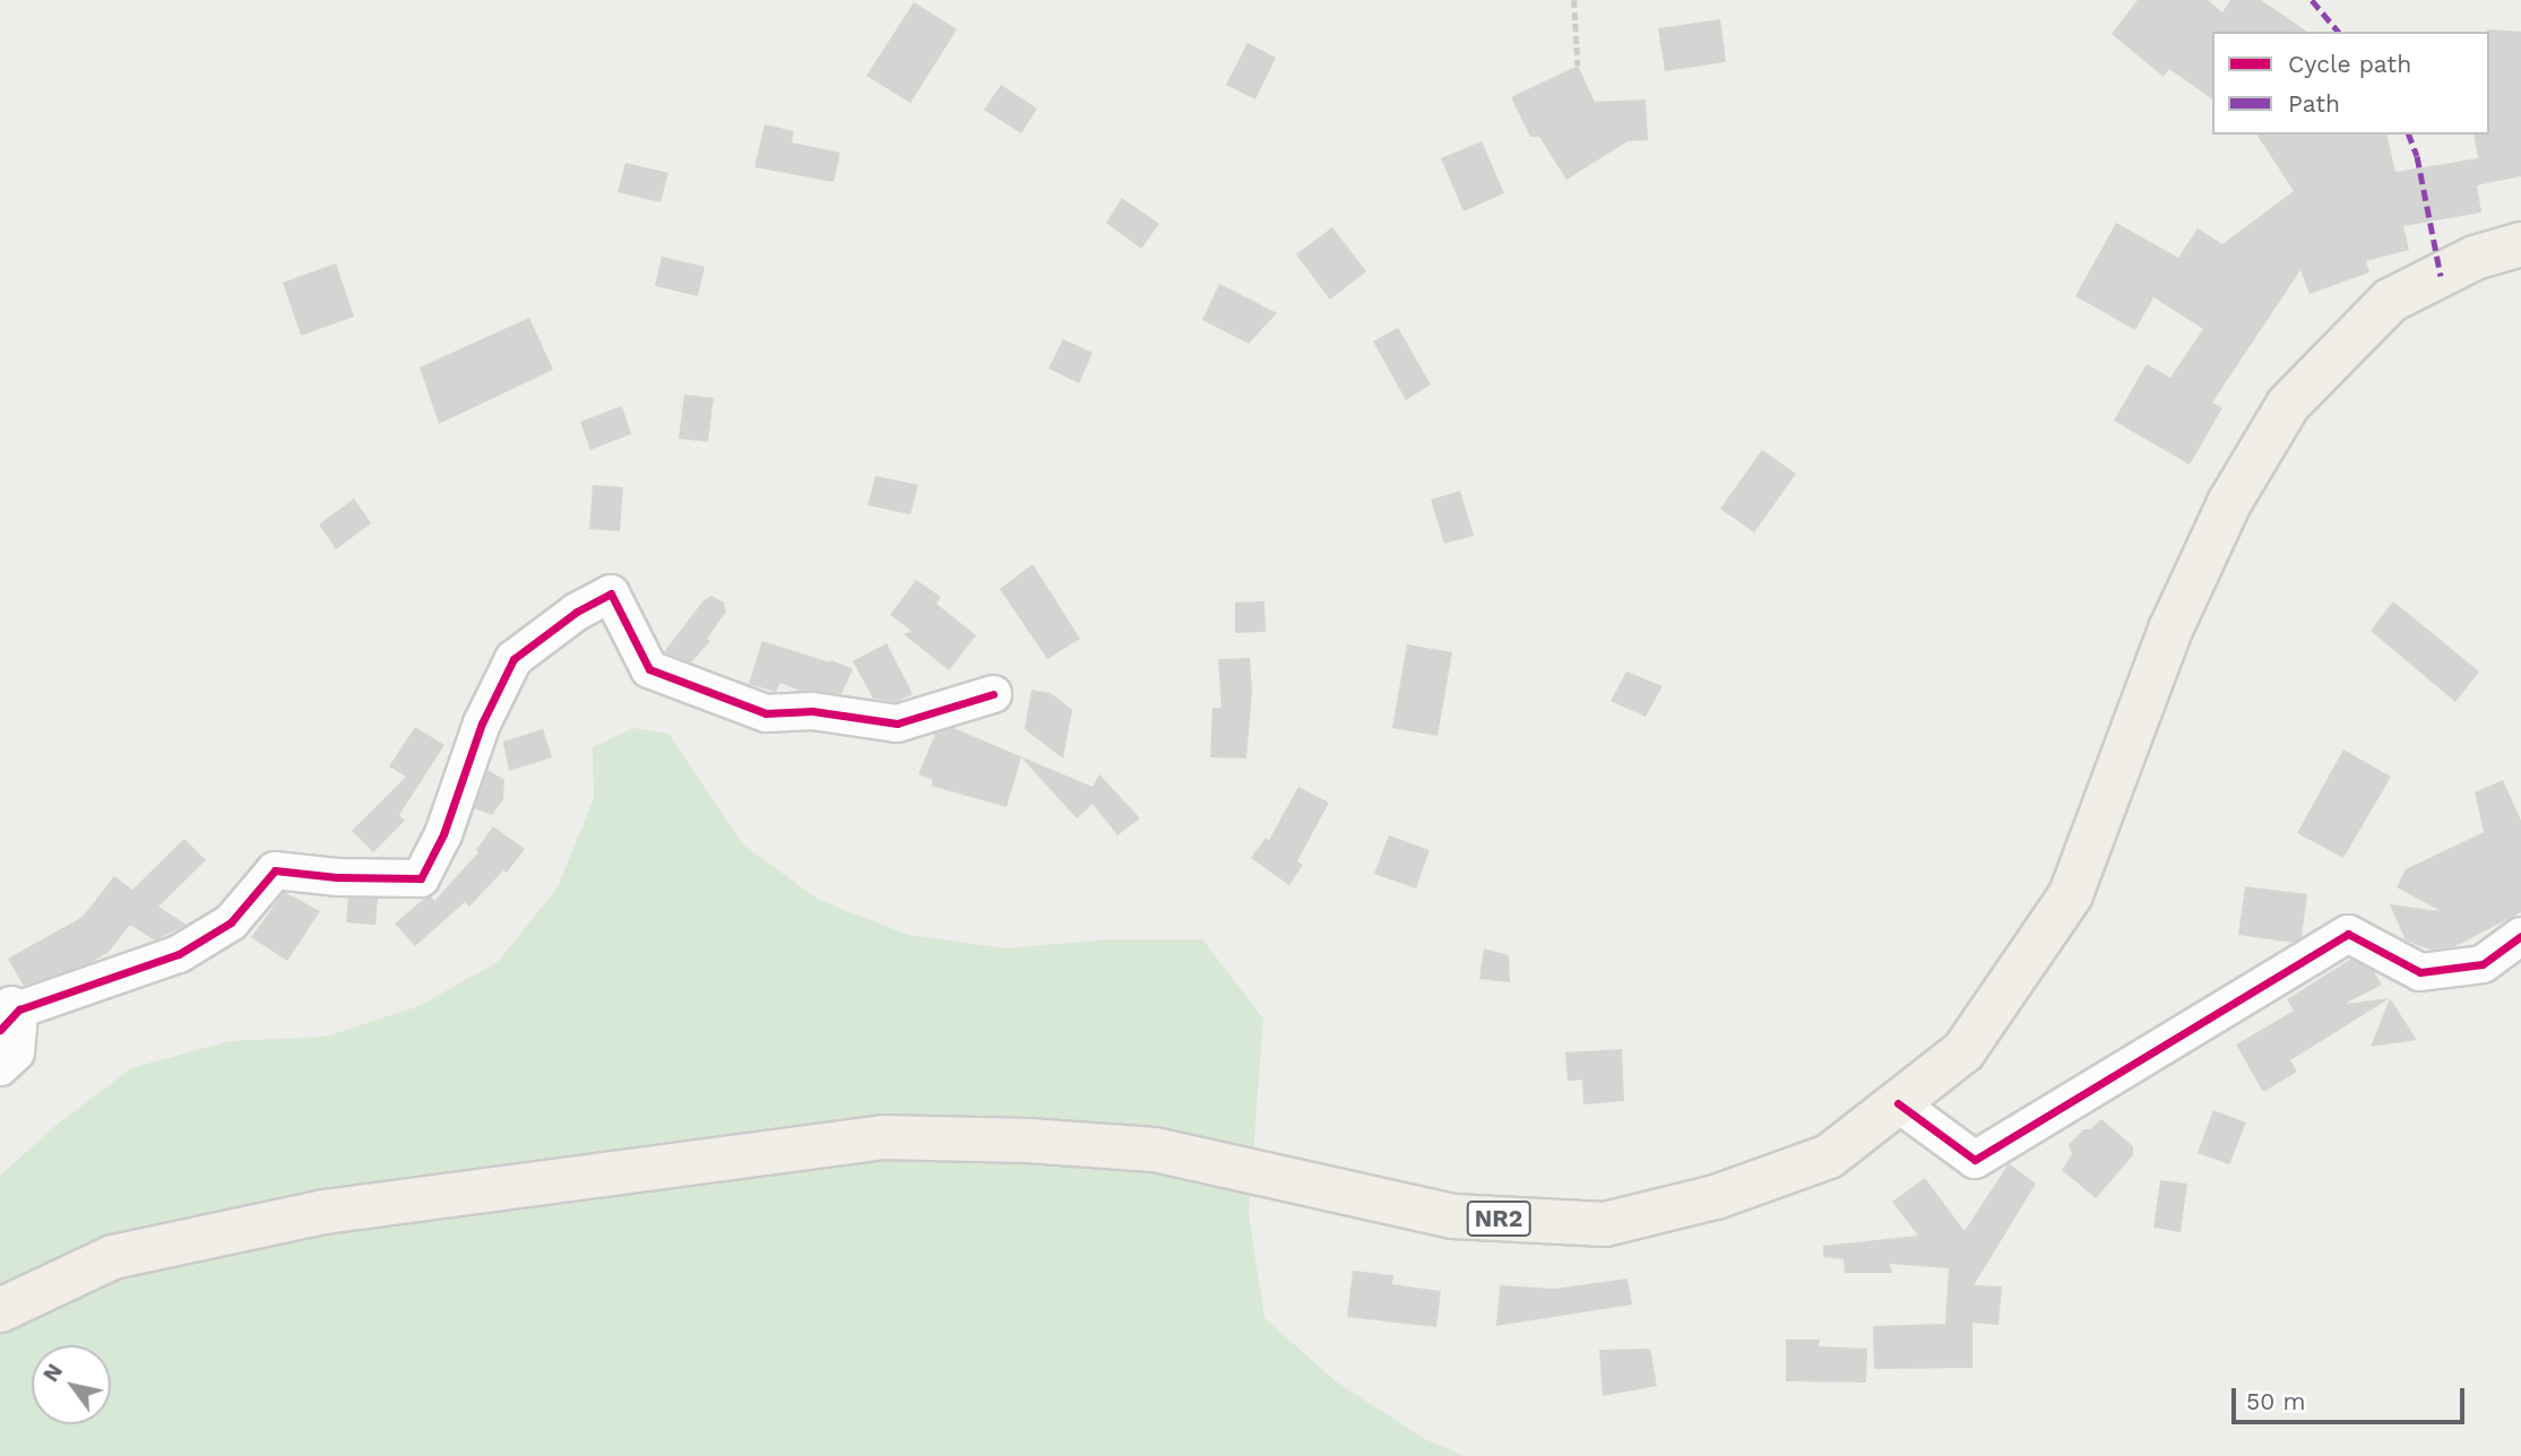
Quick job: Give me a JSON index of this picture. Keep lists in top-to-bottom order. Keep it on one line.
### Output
{"streets":{"highway":["NR2"]},"legend":["Cycle path","Path"],"scale_bar":"50 m","north":"top left"}
